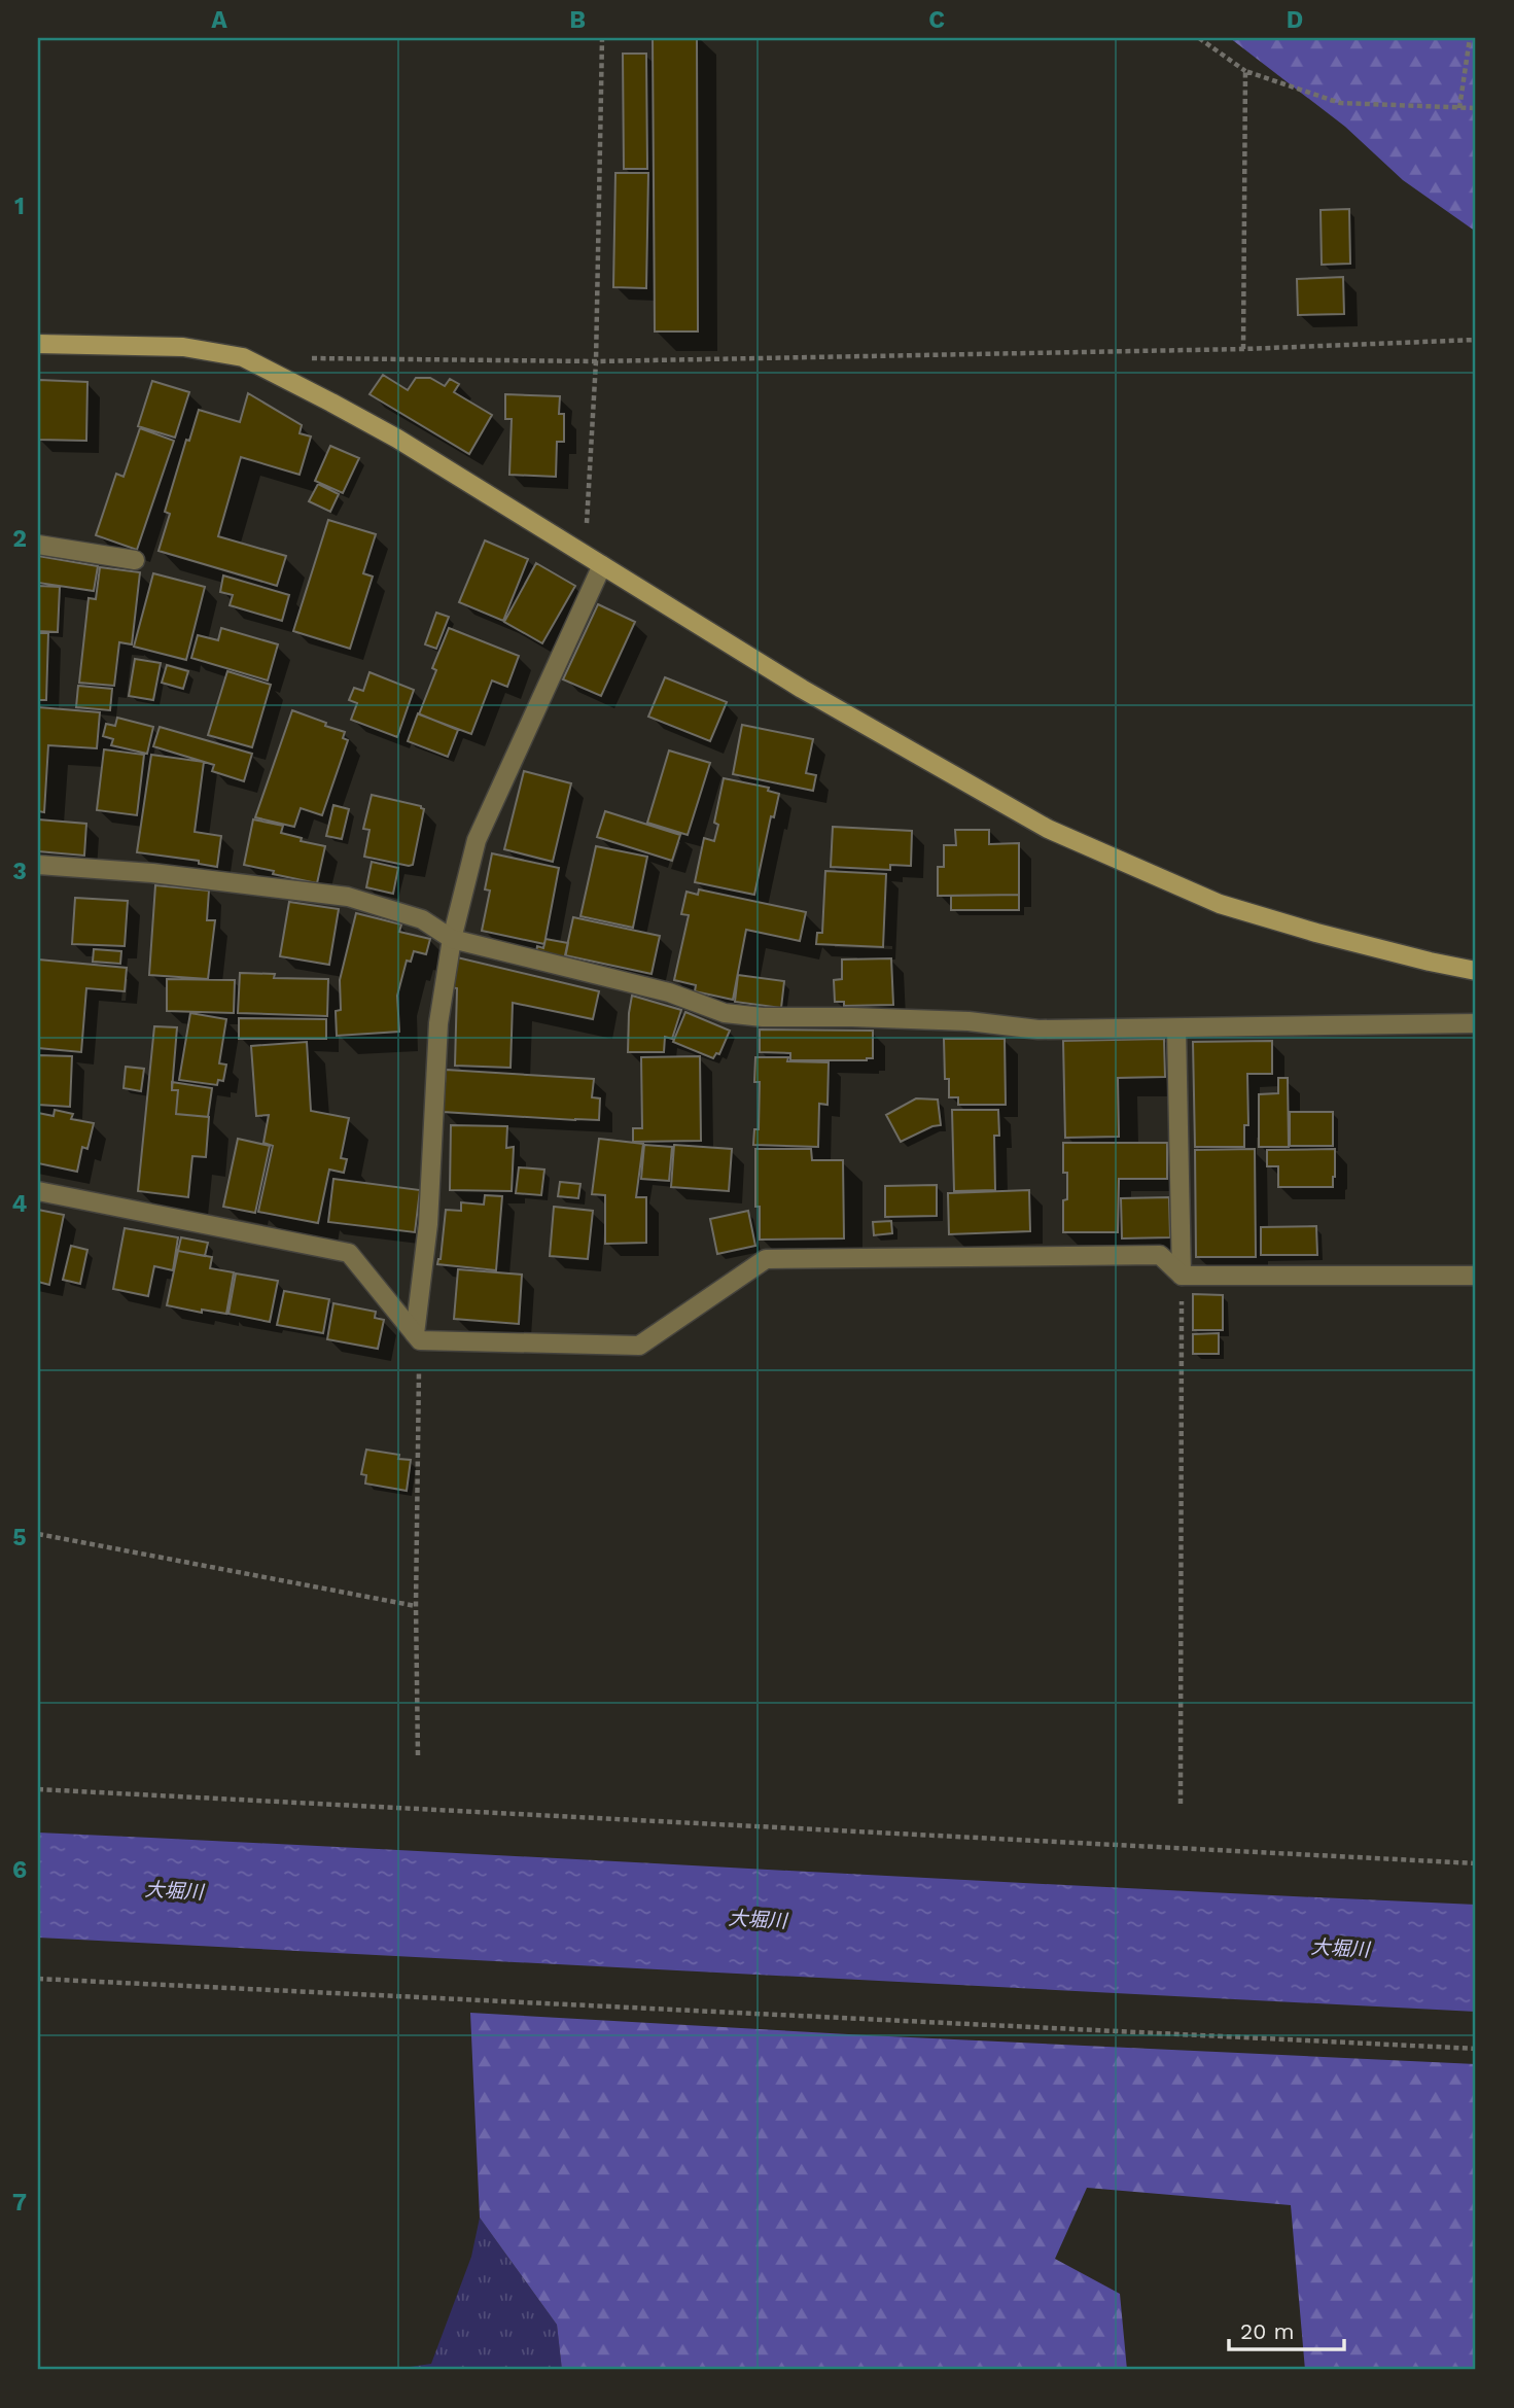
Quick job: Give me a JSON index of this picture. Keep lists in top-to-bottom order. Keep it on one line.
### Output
{"water":["大堀川"],"scale_bar":"20 m","grid":{"columns":["A","B","C","D"],"rows":["1","2","3","4","5","6","7"]}}
